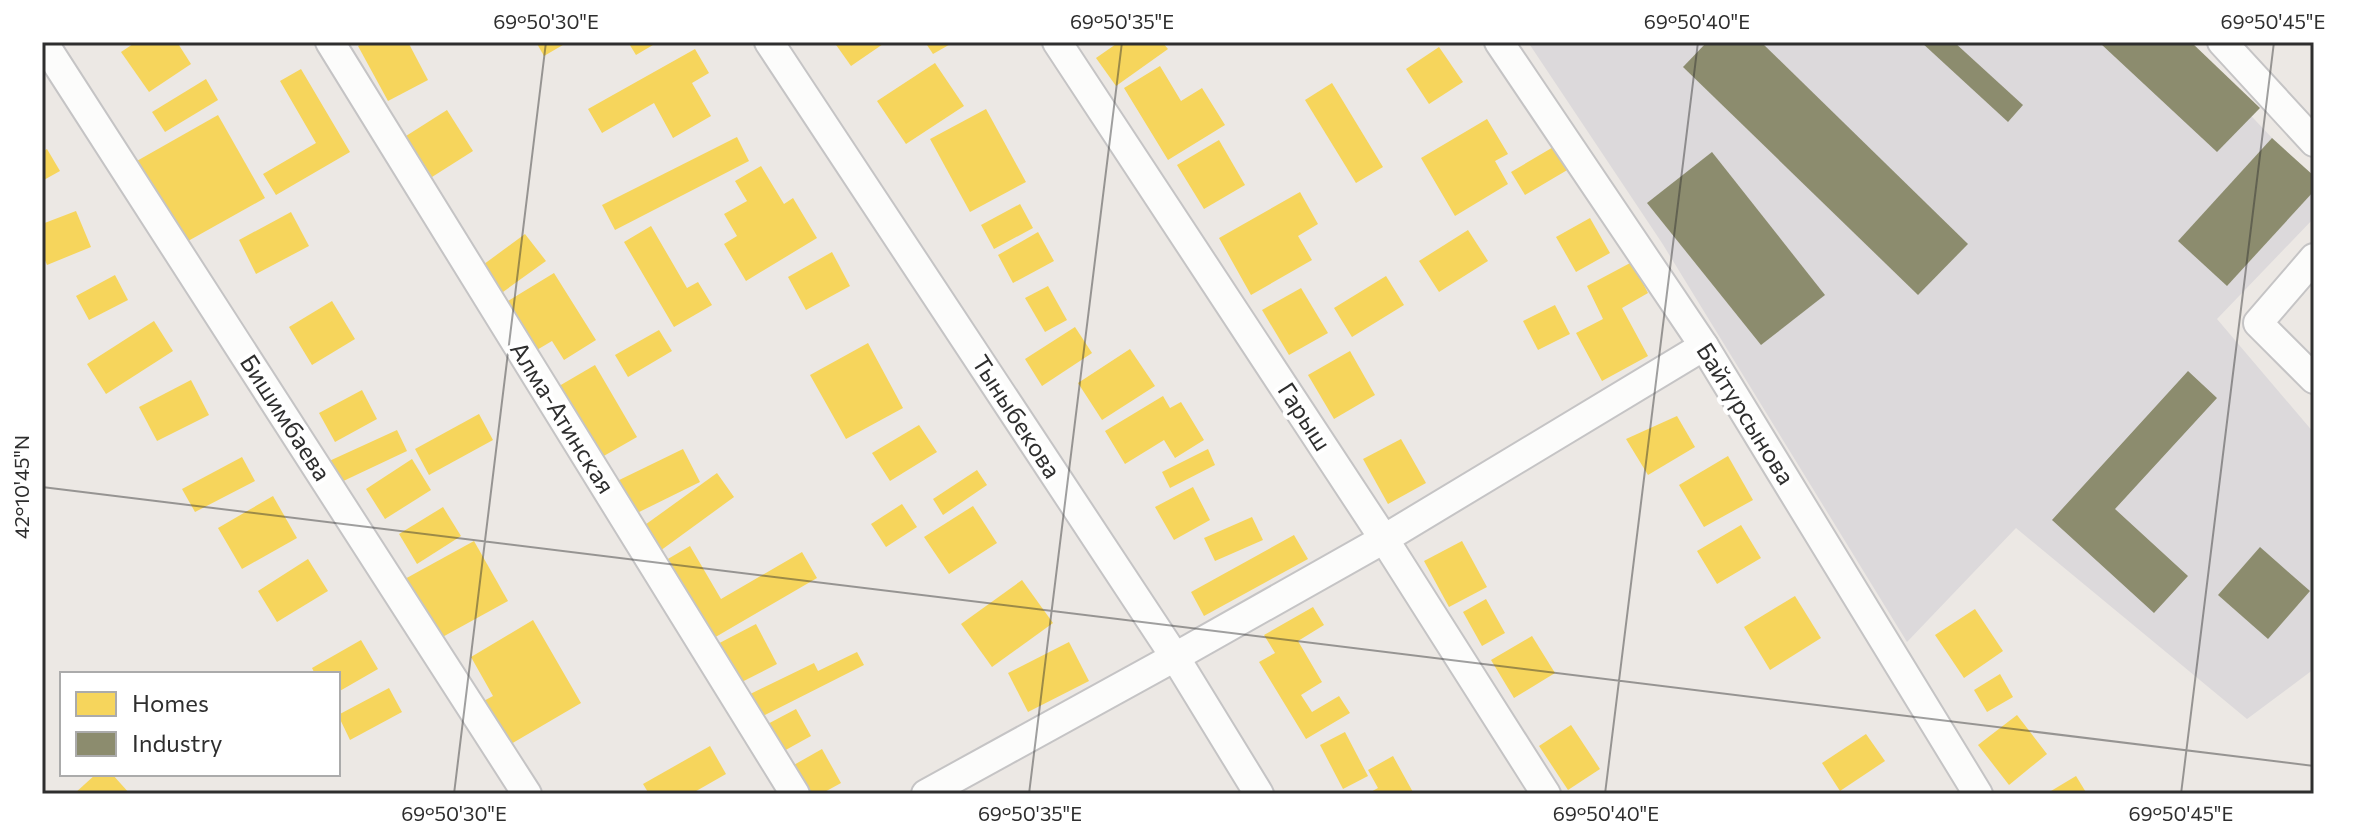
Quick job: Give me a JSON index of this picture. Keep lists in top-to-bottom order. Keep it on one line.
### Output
{"streets":{"street":["Байтурсынова","Тыныбекова","Гарыш","Бишимбаева","Алма-Атинская"]},"legend":["Homes","Industry"],"coordinates":["69°50'30\"E","69°50'35\"E","69°50'40\"E","69°50'45\"E","42°10'45\"N"]}
